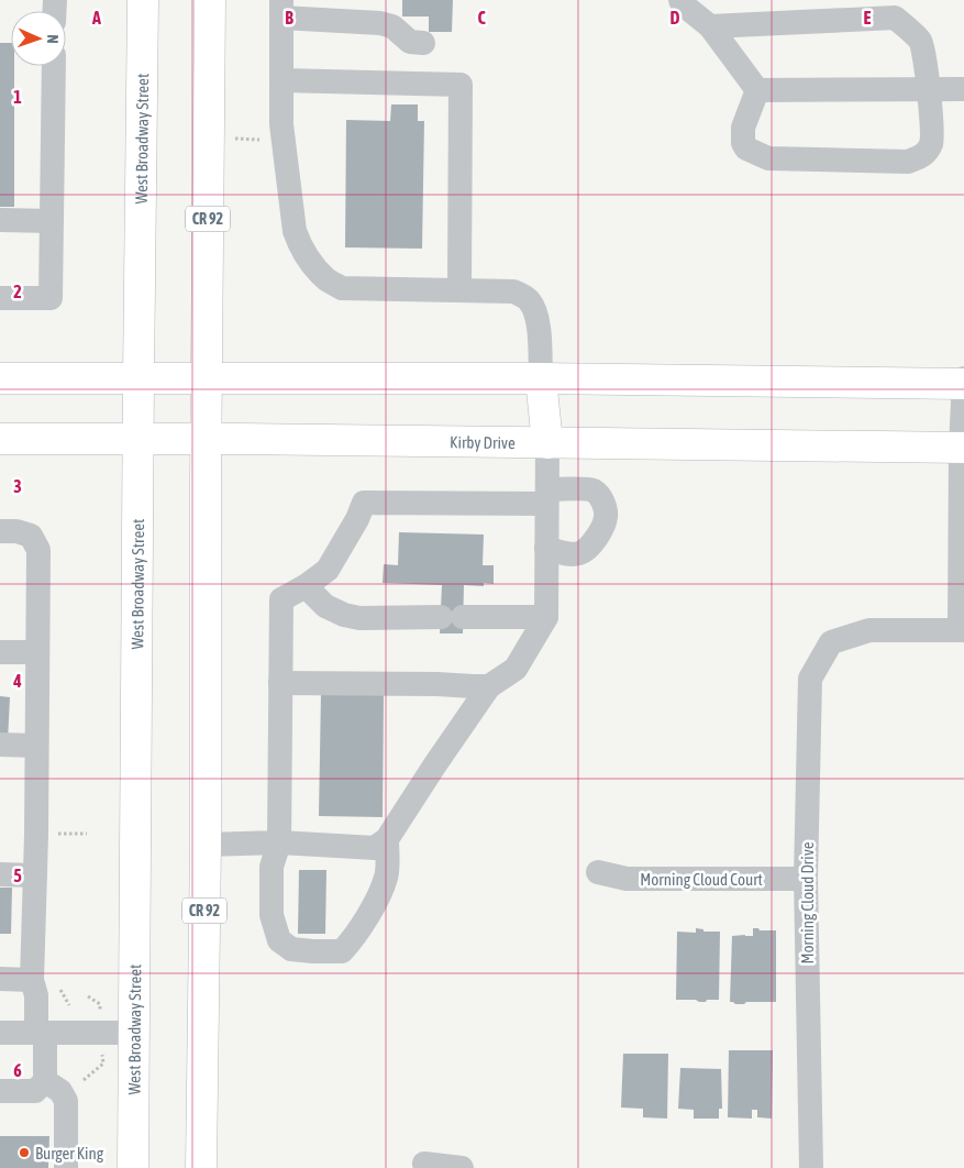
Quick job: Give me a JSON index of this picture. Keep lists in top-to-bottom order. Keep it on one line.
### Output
{"streets":{"main road":["West Broadway Street","CR 92","Kirby Drive"],"street":["Morning Cloud Court","Morning Cloud Drive"]},"crossings":[["West Broadway Street","Kirby Drive"],["CR 92","Kirby Drive"],["Morning Cloud Court","Morning Cloud Drive"]],"places":["Burger King"],"north":"right","grid":{"columns":["A","B","C","D","E"],"rows":["1","2","3","4","5","6"]}}
